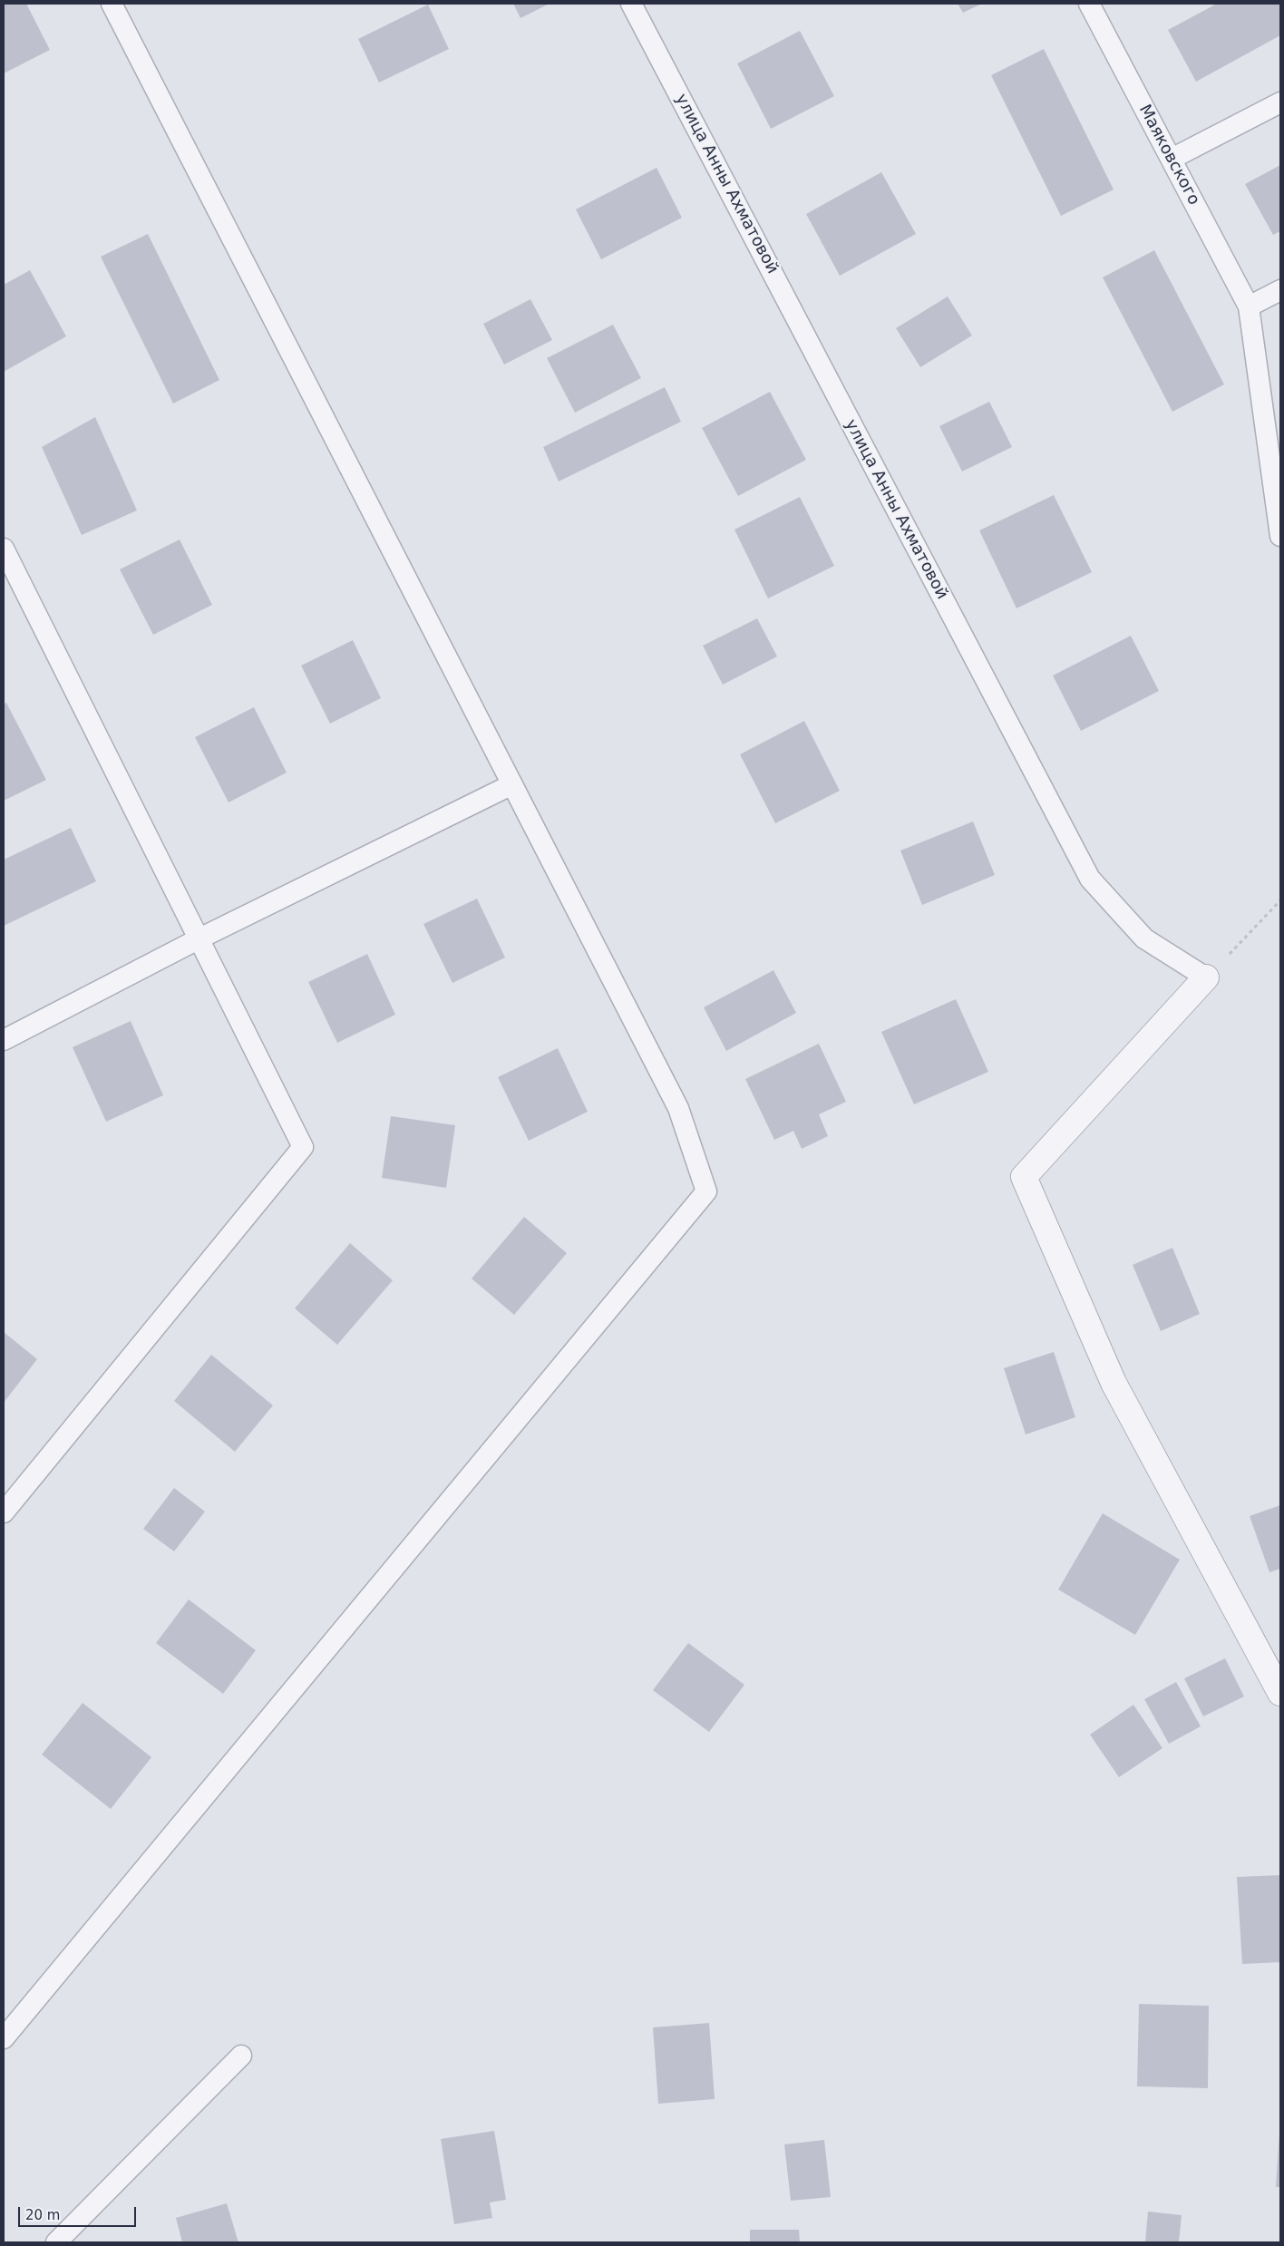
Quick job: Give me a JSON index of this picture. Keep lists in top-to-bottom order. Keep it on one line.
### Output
{"streets":{"lane":["Маяковского","улица Анны Ахматовой"]},"scale_bar":"20 m"}
